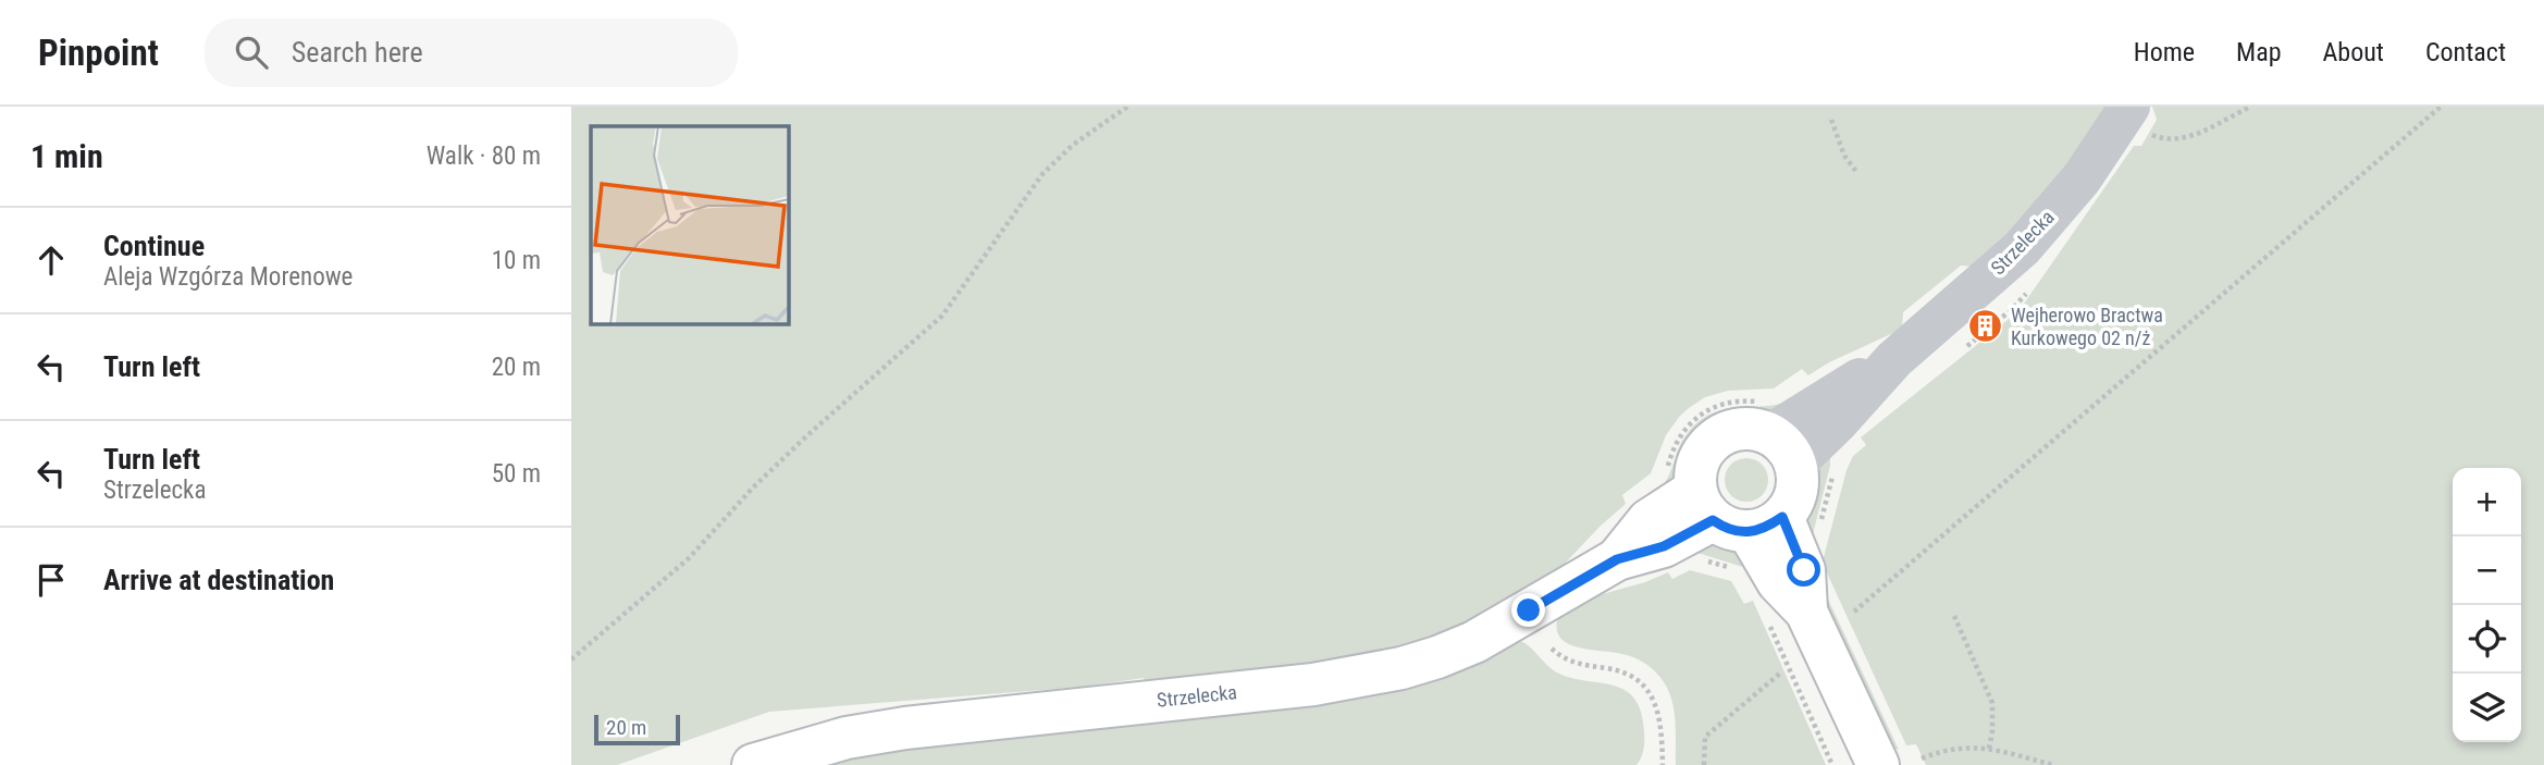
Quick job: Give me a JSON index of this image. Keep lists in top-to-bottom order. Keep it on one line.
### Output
{"streets":{"main road":["Strzelecka"]},"places":{"building":["Wejherowo Bractwa Kurkowego 02 n/ż"]},"scale_bar":"20 m","page":{"header":"Pinpoint","search":"Search here","nav":["Home","Map","About","Contact"],"heading":["1 min","Walk · 80 m"],"list":[["Continue","Aleja Wzgórza Morenowe","10 m"],["Turn left","20 m"],["Turn left","Strzelecka","50 m"],"Arrive at destination"],"map_buttons":["+","−"],"scale":"20 m"}}
